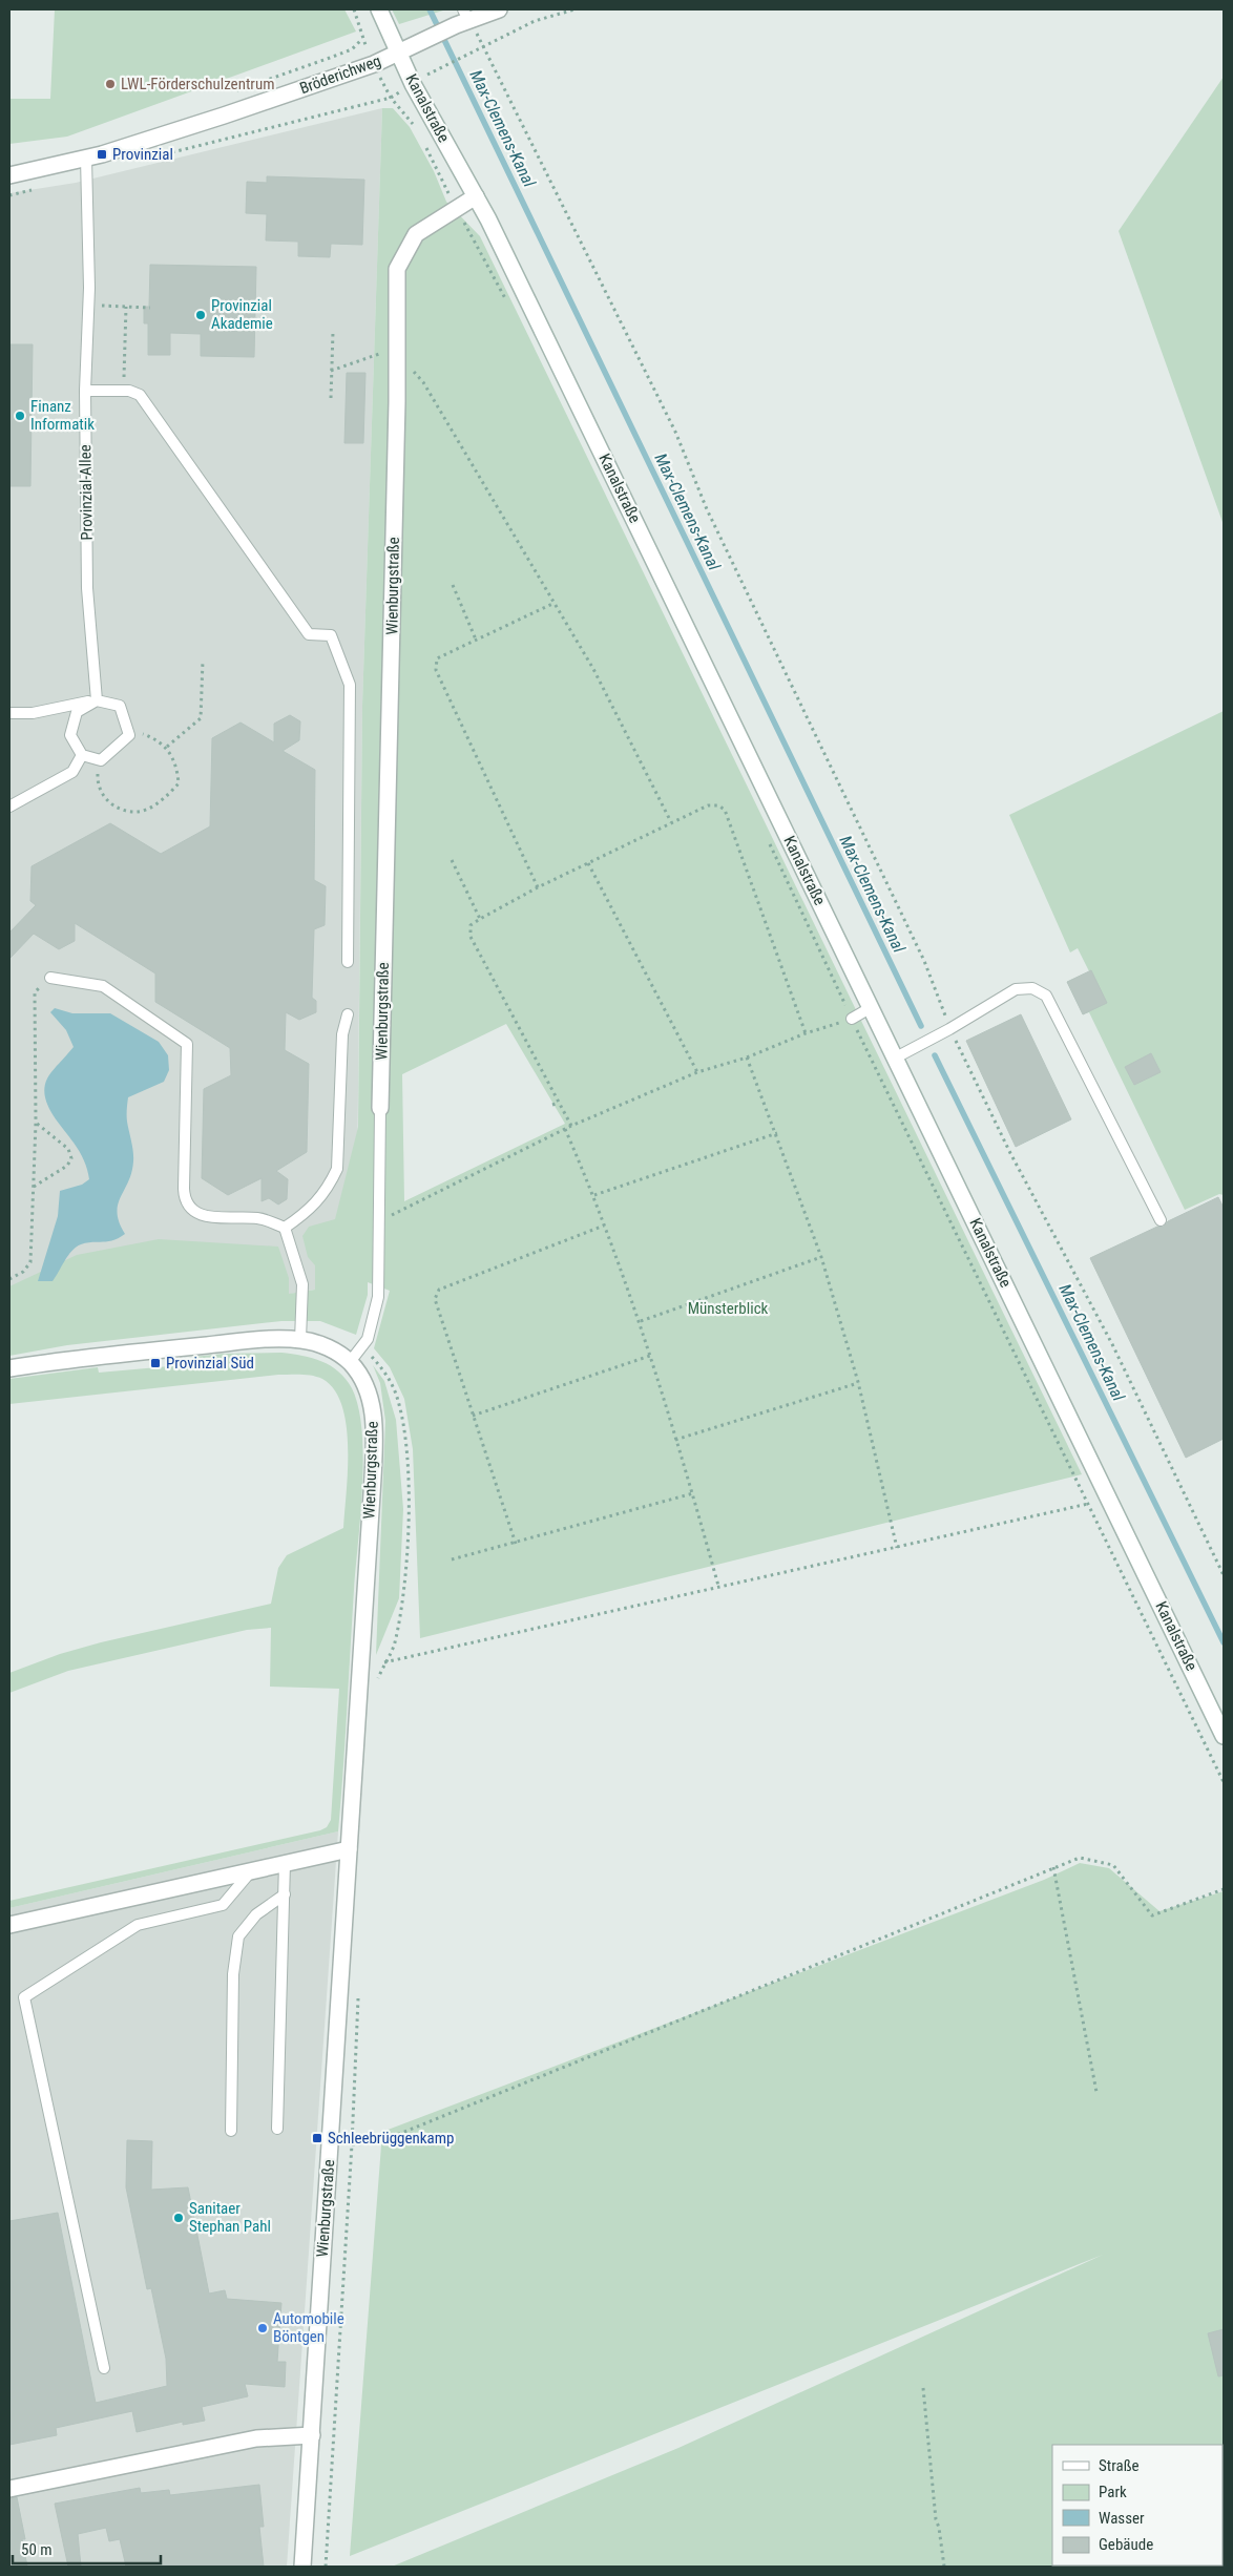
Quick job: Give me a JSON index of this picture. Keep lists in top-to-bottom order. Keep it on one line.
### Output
{"streets":{"street":["Bröderichweg","Kanalstraße","Wienburgstraße"],"lane":["Provinzial-Allee"]},"crossings":[["Bröderichweg","Kanalstraße"],["Bröderichweg","Provinzial-Allee"],["Kanalstraße","Wienburgstraße"]],"water":["Max-Clemens-Kanal"],"parks":["Münsterblick"],"places":{"other":["LWL-Förderschulzentrum","Provinzial Akademie","Finanz Informatik","Sanitaer Stephan Pahl","Automobile Böntgen"],"transit":["Provinzial","Provinzial Süd","Schleebrüggenkamp"]},"legend":["Straße","Park","Wasser","Gebäude"],"scale_bar":"50 m"}
